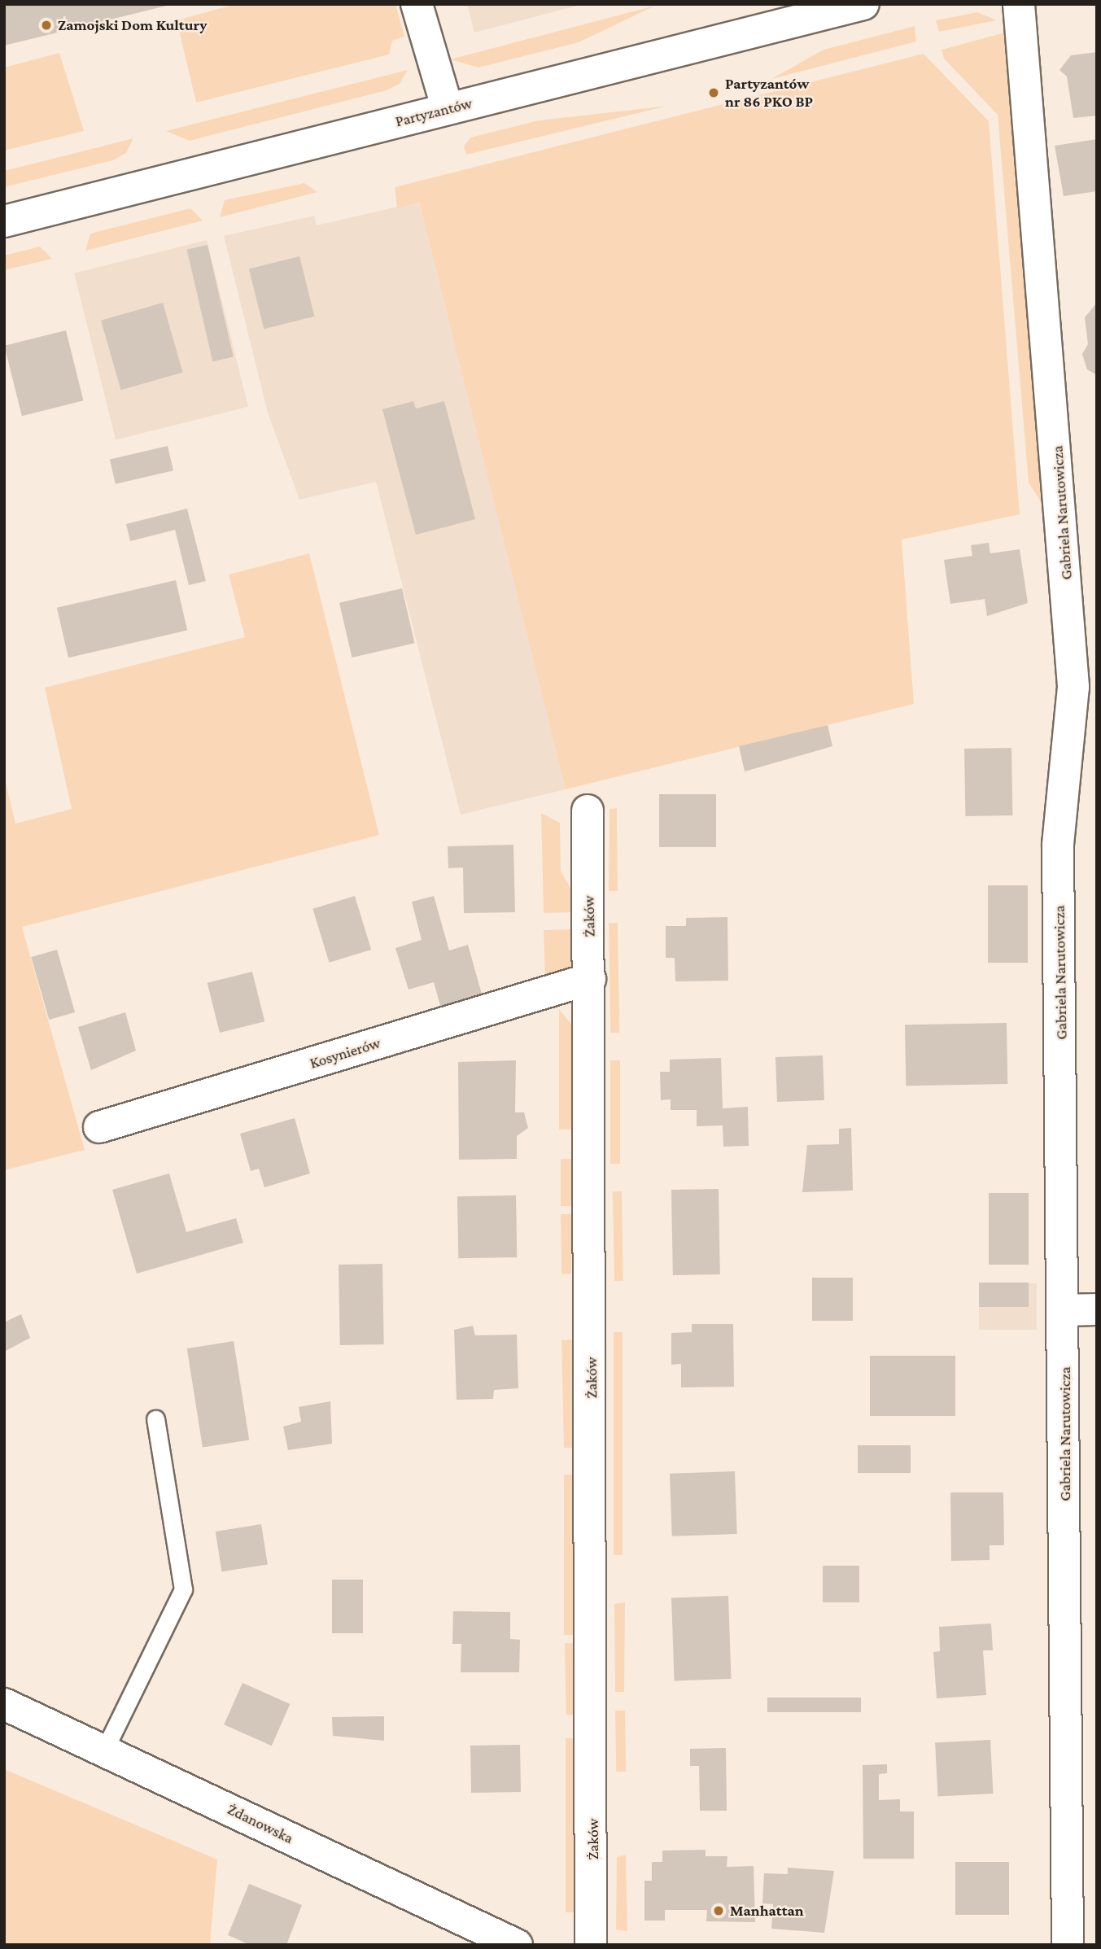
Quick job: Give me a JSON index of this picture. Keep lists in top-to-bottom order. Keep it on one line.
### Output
{"streets":{"street":["Partyzantów","Gabriela Narutowicza","Żaków","Kosynierów","Żdanowska"]},"crossings":[["Żaków","Kosynierów"]],"places":["Zamojski Dom Kultury","Partyzantów nr 86 PKO BP","Manhattan"]}
